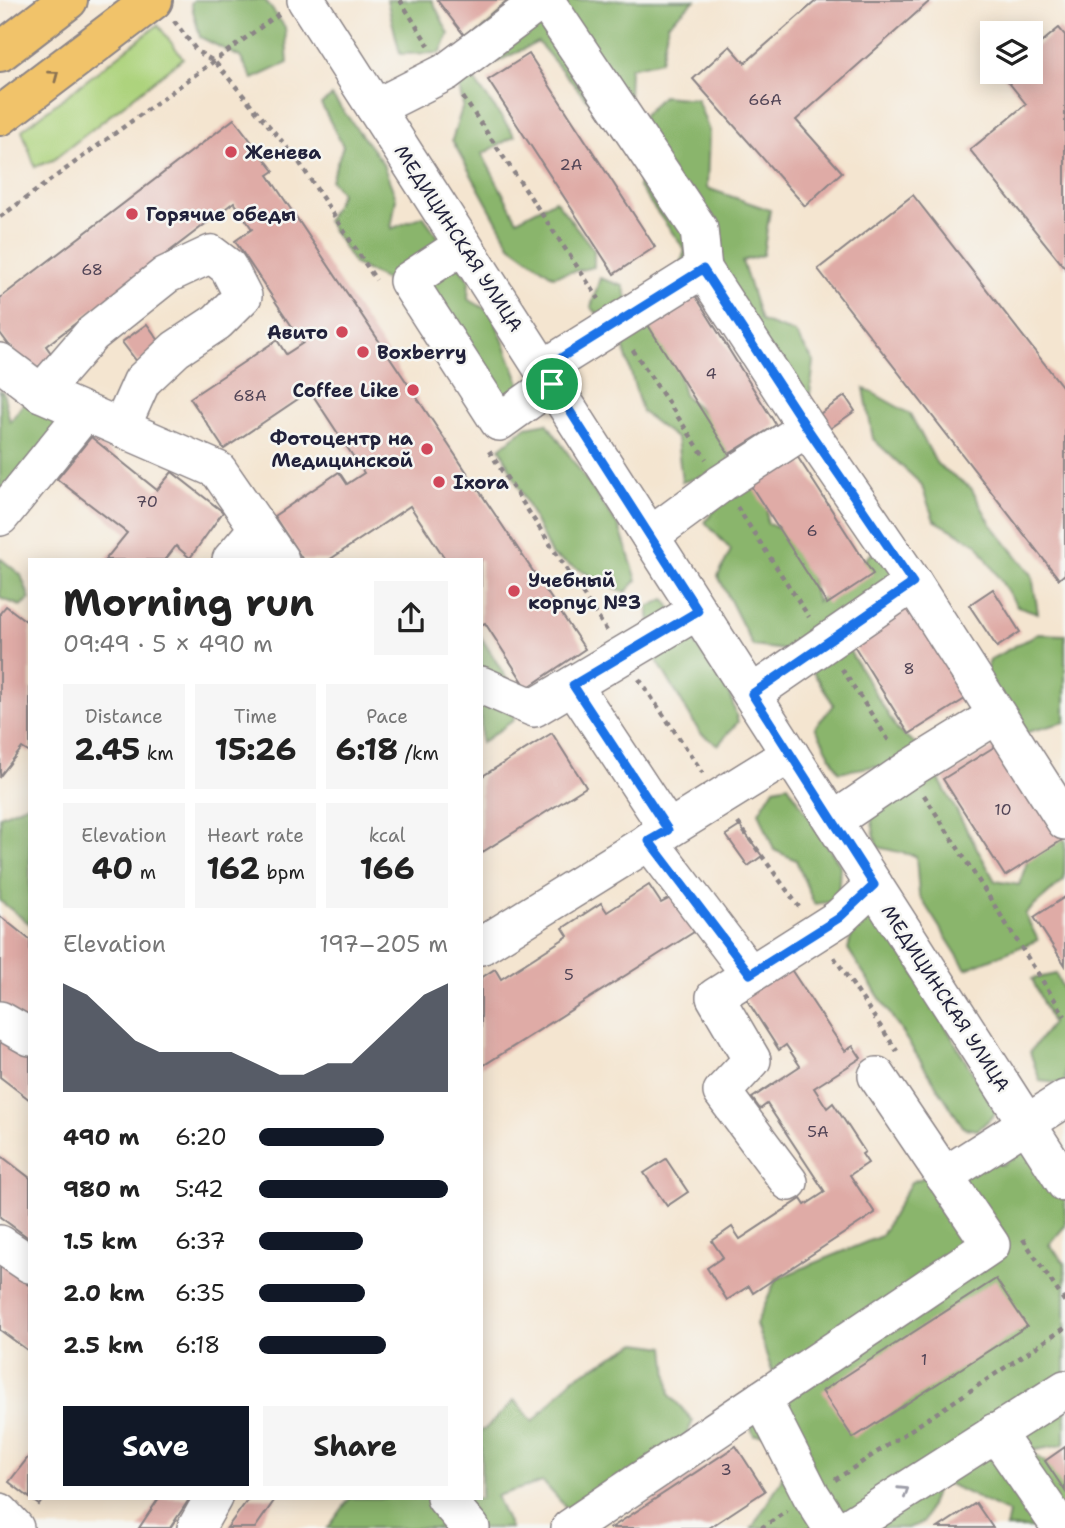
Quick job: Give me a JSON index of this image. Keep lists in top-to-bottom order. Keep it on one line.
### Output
{"streets":{"street":["МЕДИЦИНСКАЯ УЛИЦА"]},"places":["Женева","Горячие обеды","Авито","Boxberry","Coffee Like","Фотоцентр на Медицинской","Ixora","Учебный корпус №3"],"house_numbers":["66А","2А","68","4","68А","70","6","8","10","5","5А","1","3"],"page":{"heading":["Morning run","09:49 · 5 × 490 m"],"stats":[["Distance","2.45 km"],["Time","15:26"],["Pace","6:18 /km"],["Elevation","40 m"],["Heart rate","162 bpm"],["kcal","166"]],"chart":["Elevation","197–205 m"],"list":[{"name":"490 m","note":"6:20"},{"name":"980 m","note":"5:42"},{"name":"1.5 km","note":"6:37"},{"name":"2.0 km","note":"6:35"},{"name":"2.5 km","note":"6:18"}],"buttons":["Save","Share"]}}
